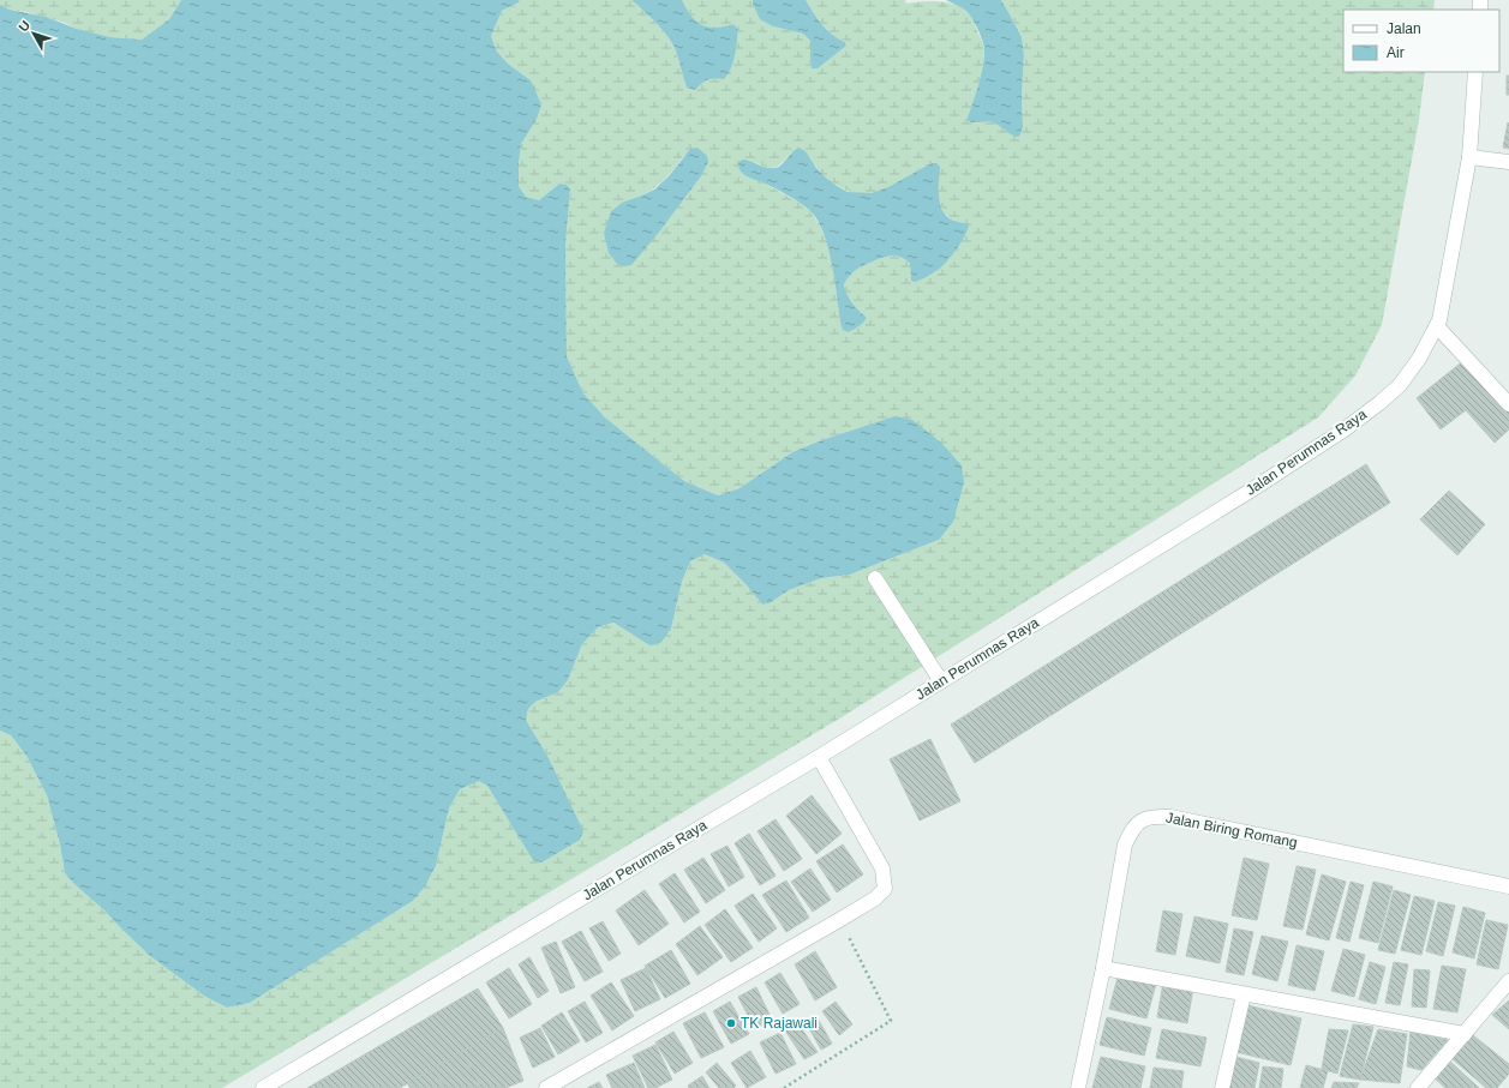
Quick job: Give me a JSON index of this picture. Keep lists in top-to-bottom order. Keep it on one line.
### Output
{"streets":{"street":["Jalan Perumnas Raya","Jalan Biring Romang"]},"places":["TK Rajawali"],"legend":["Jalan","Air"],"north":"top left"}
